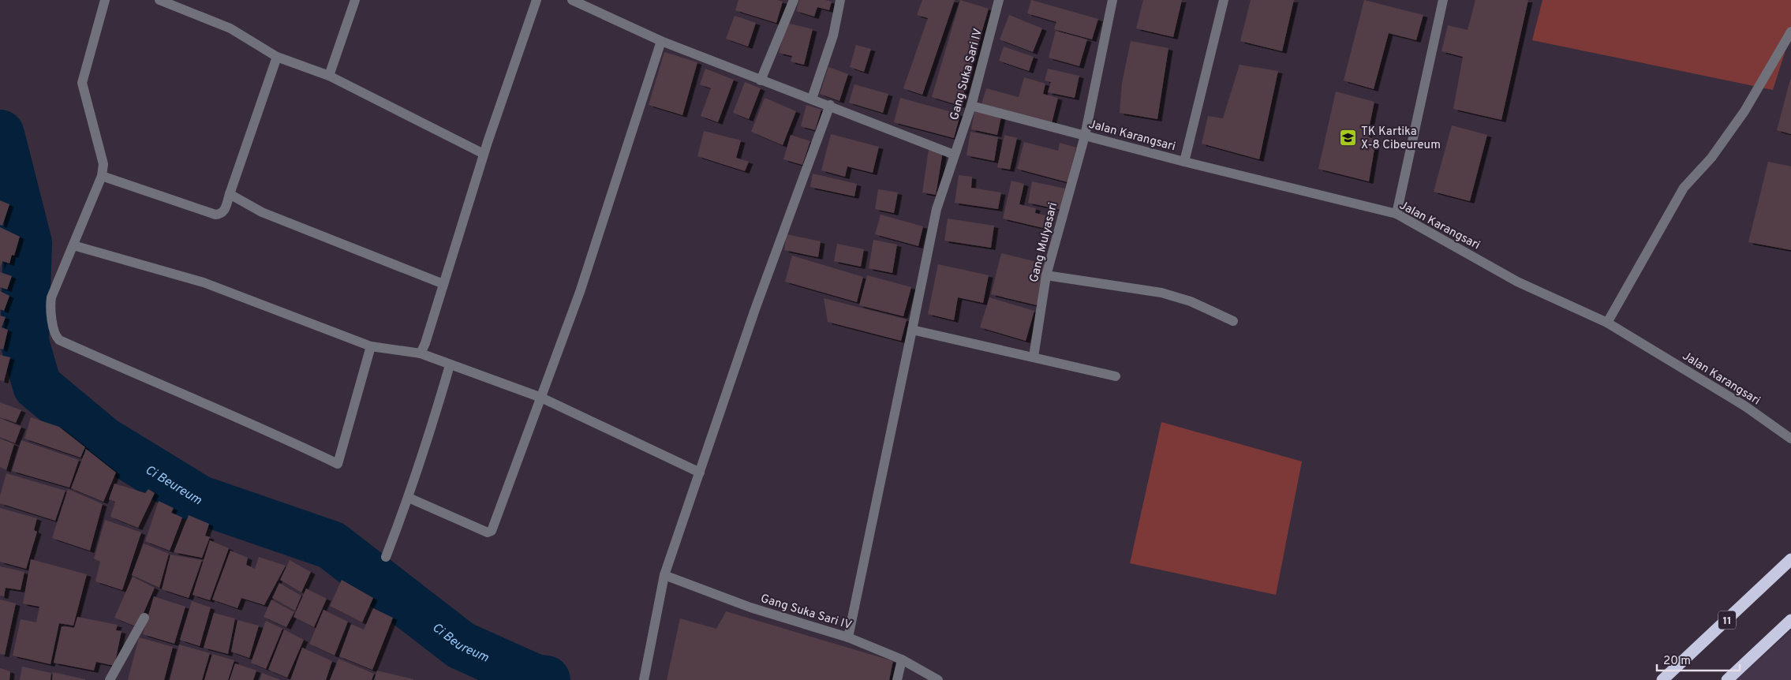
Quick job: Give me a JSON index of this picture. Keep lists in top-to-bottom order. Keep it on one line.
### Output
{"streets":{"highway":["11"],"street":["Gang Suka Sari IV","Jalan Karangsari","Gang Mulyasari"]},"crossings":[["Gang Suka Sari IV","Jalan Karangsari"],["Jalan Karangsari","Gang Mulyasari"]],"water":["Ci Beureum"],"places":{"school or university":["TK Kartika X-8 Cibeureum"]},"scale_bar":"20 m"}
